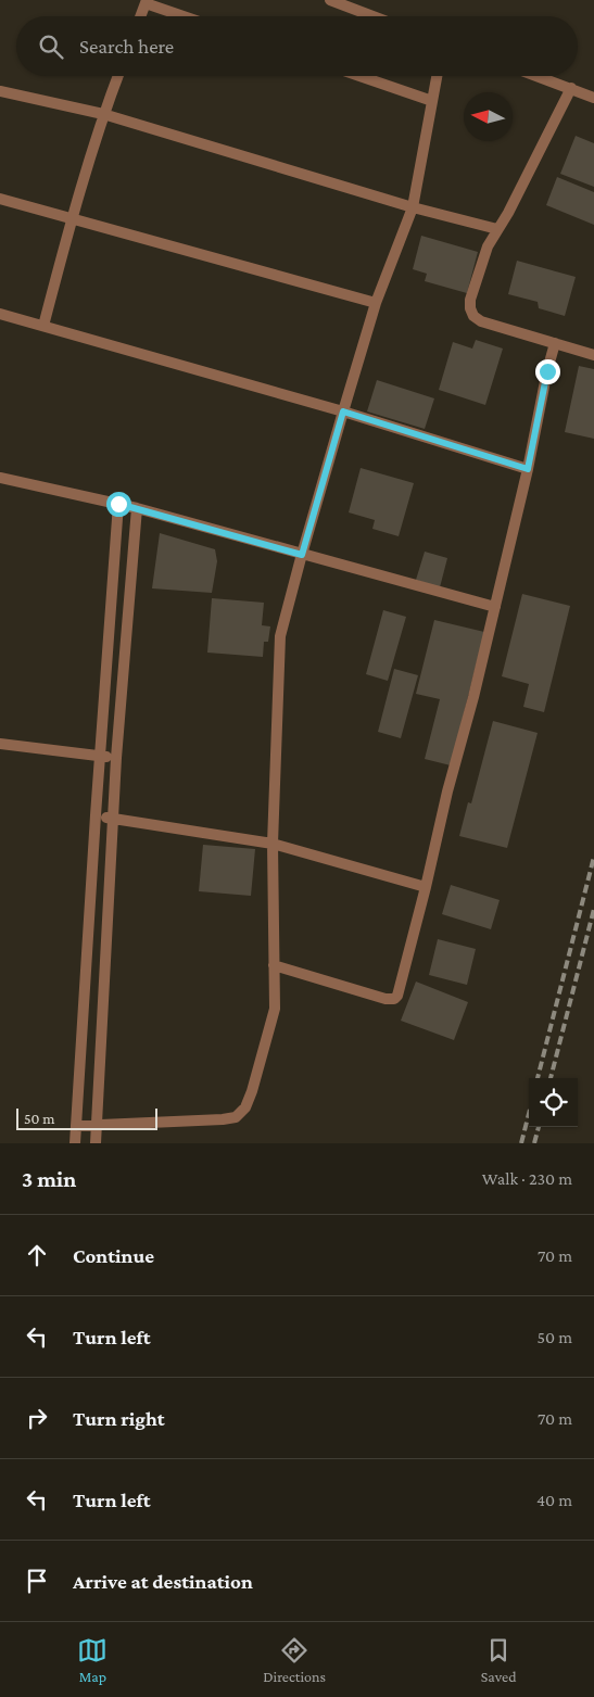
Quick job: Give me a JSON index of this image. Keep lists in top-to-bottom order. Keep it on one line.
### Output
{"scale_bar":"50 m","north":"left","page":{"search":"Search here","scale":"50 m","heading":["3 min","Walk · 230 m"],"list":[["Continue","70 m"],["Turn left","50 m"],["Turn right","70 m"],["Turn left","40 m"],"Arrive at destination"],"nav":["Map","Directions","Saved"]}}
